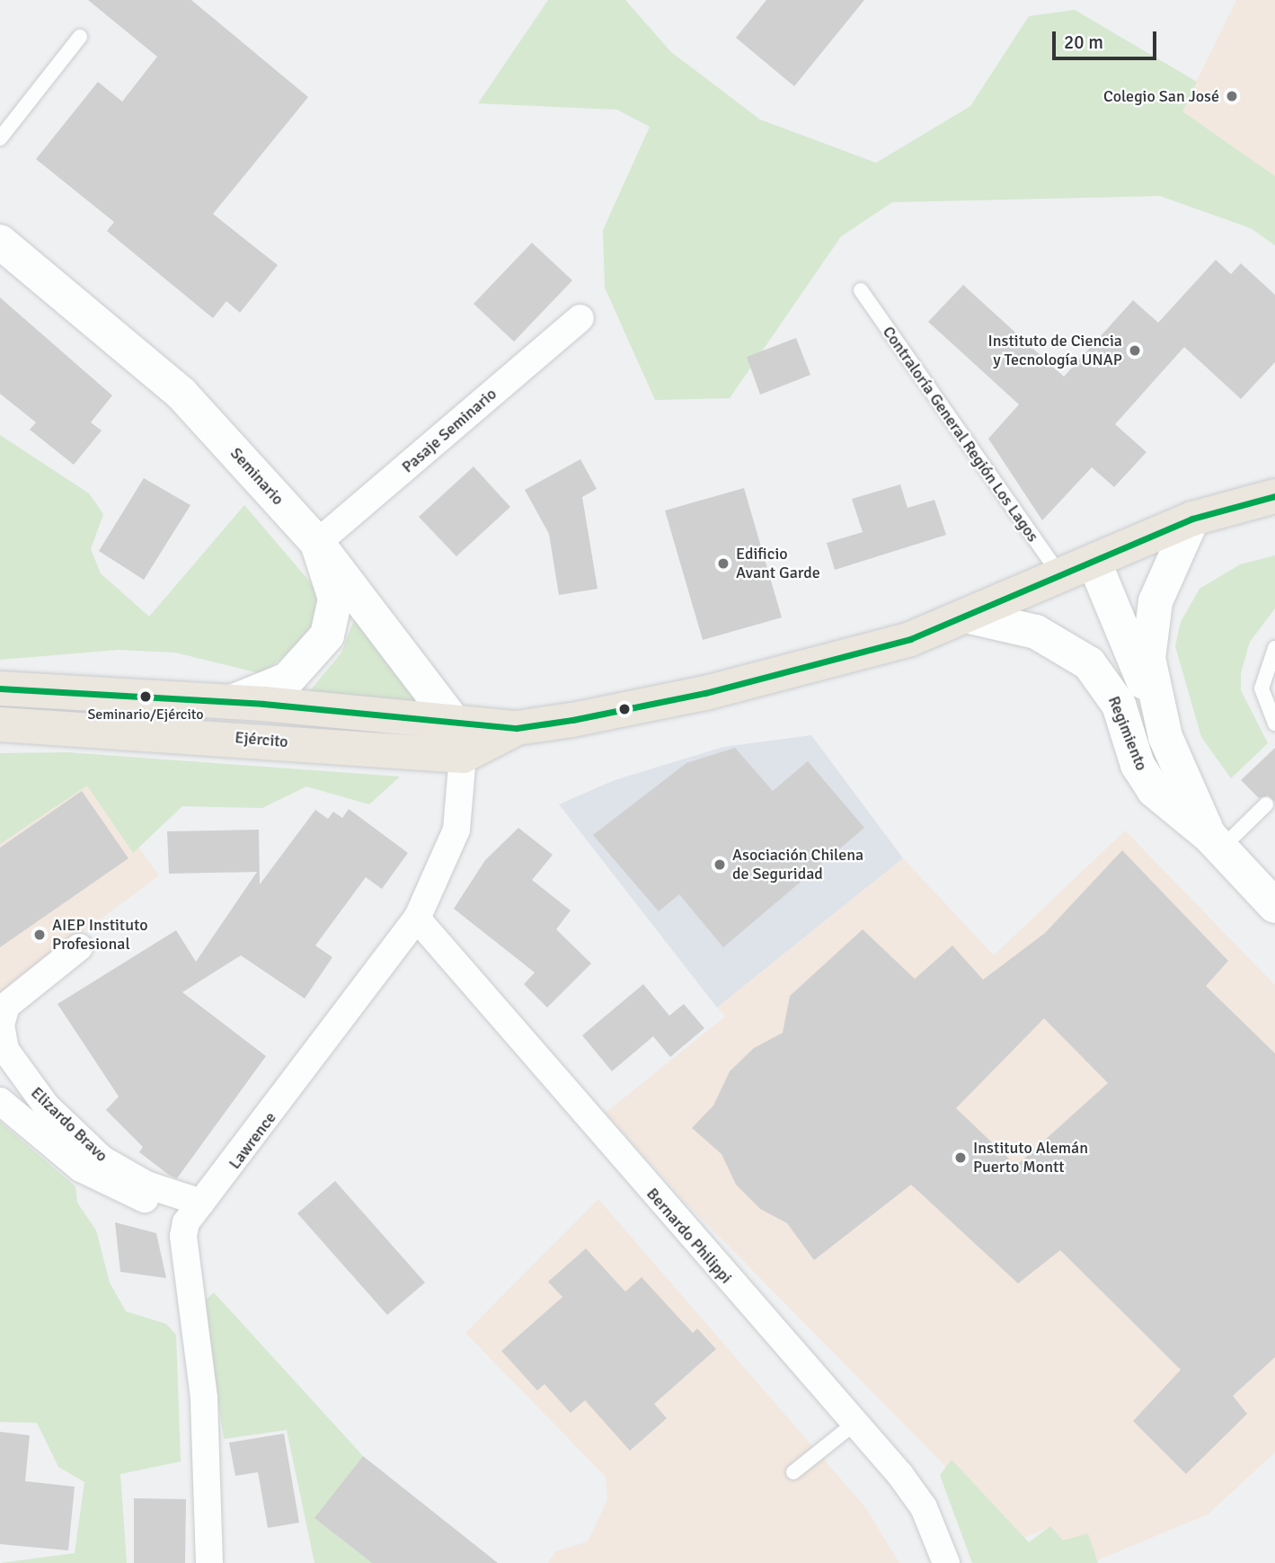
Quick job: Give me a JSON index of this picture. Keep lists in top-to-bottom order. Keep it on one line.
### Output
{"streets":{"main road":["Seminario","Regimiento","Ejército"],"street":["Pasaje Seminario","Elizardo Bravo","Lawrence","Bernardo Philippi"],"lane":["Contraloría General Región Los Lagos"]},"crossings":[["Pasaje Seminario","Seminario"],["Seminario","Ejército"],["Seminario","Lawrence"],["Ejército","Lawrence"],["Elizardo Bravo","Lawrence"],["Lawrence","Bernardo Philippi"]],"places":["Colegio San José","Instituto de Ciencia y Tecnología UNAP","Edificio Avant Garde","Seminario/Ejército","Asociación Chilena de Seguridad","AIEP Instituto Profesional","Instituto Alemán Puerto Montt"],"scale_bar":"20 m"}
